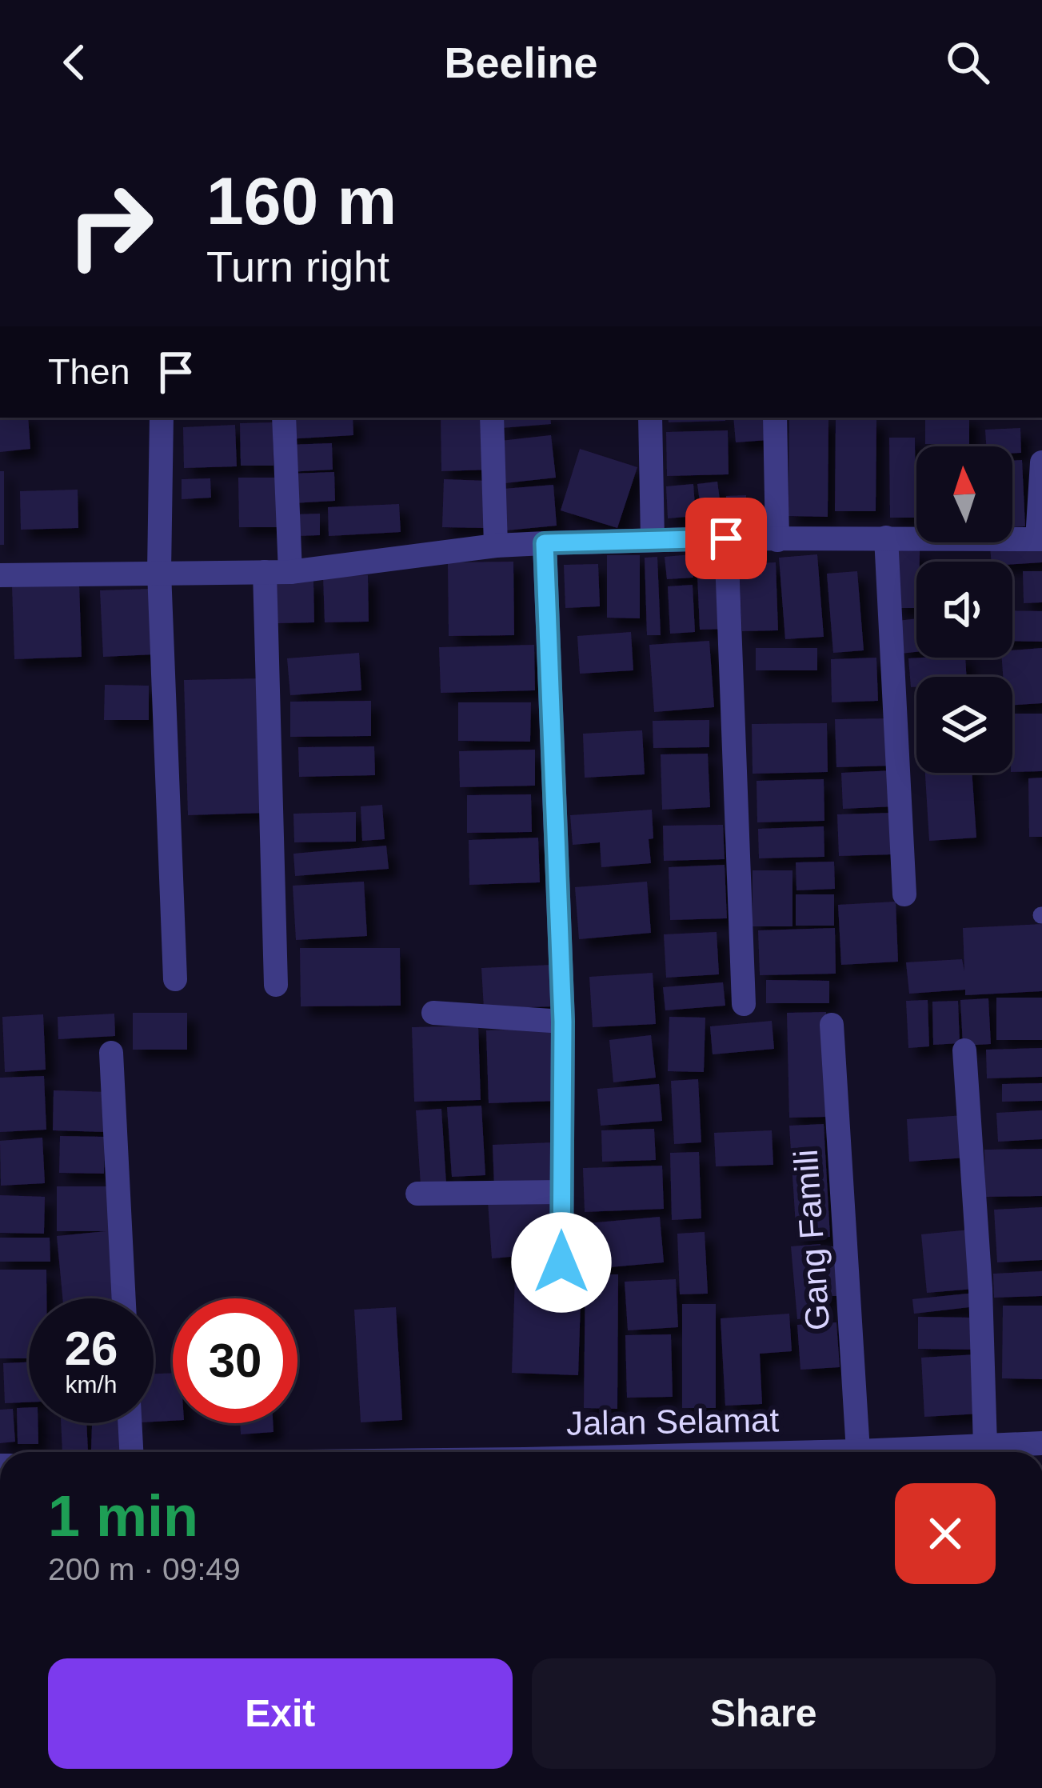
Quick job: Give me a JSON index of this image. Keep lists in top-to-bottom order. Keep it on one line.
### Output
{"streets":{"street":["Gang Famili","Jalan Selamat"]},"crossings":[["Gang Famili","Jalan Selamat"]],"north":"top","page":{"header":"Beeline","turn":["160 m","Turn right"],"then":"Then","speed":"26 km/h","limit":"30","heading":["1 min","200 m · 09:49"],"buttons":["Exit","Share"]}}
